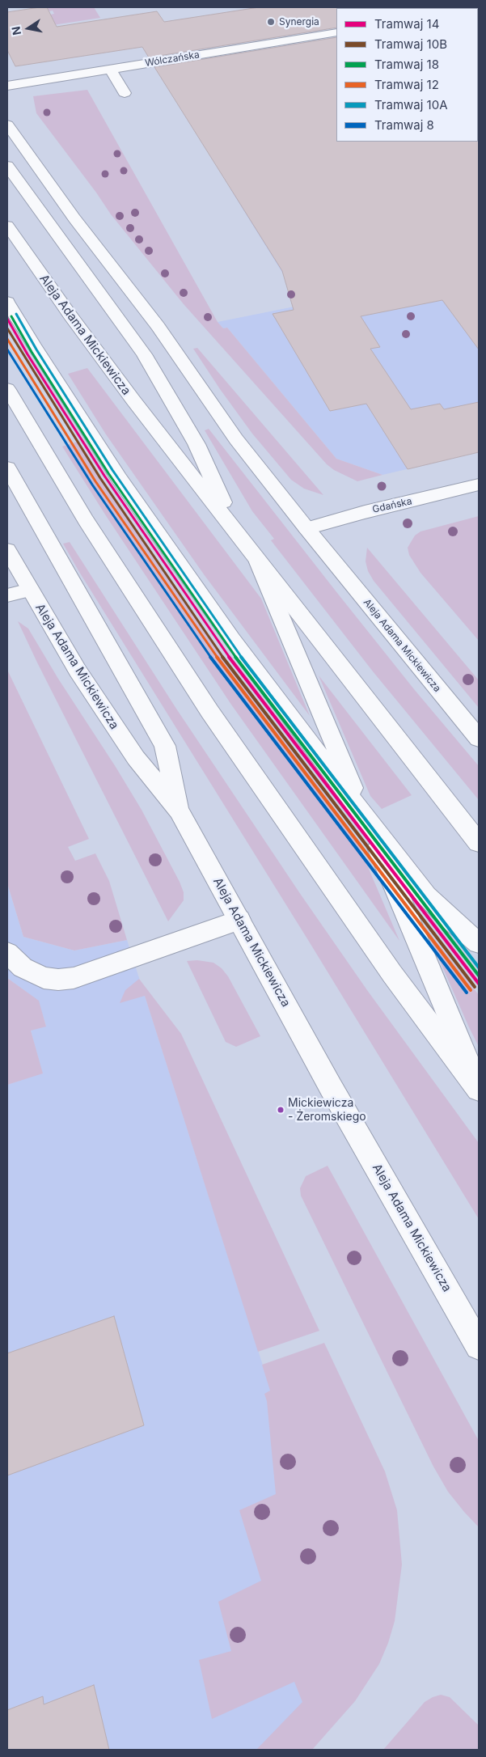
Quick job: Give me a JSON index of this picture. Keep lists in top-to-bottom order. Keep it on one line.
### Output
{"streets":{"main road":["Wólczańska","Aleja Adama Mickiewicza","Gdańska"]},"crossings":[["Aleja Adama Mickiewicza","Gdańska"]],"places":["Synergia","Mickiewicza - Żeromskiego"],"lines":["tram line 10A","tram line 18","tram line 14","tram line 10B","tram line 12","tram line 8"],"legend":["Tramwaj 14","Tramwaj 10B","Tramwaj 18","Tramwaj 12","Tramwaj 10A","Tramwaj 8"],"north":"left"}
